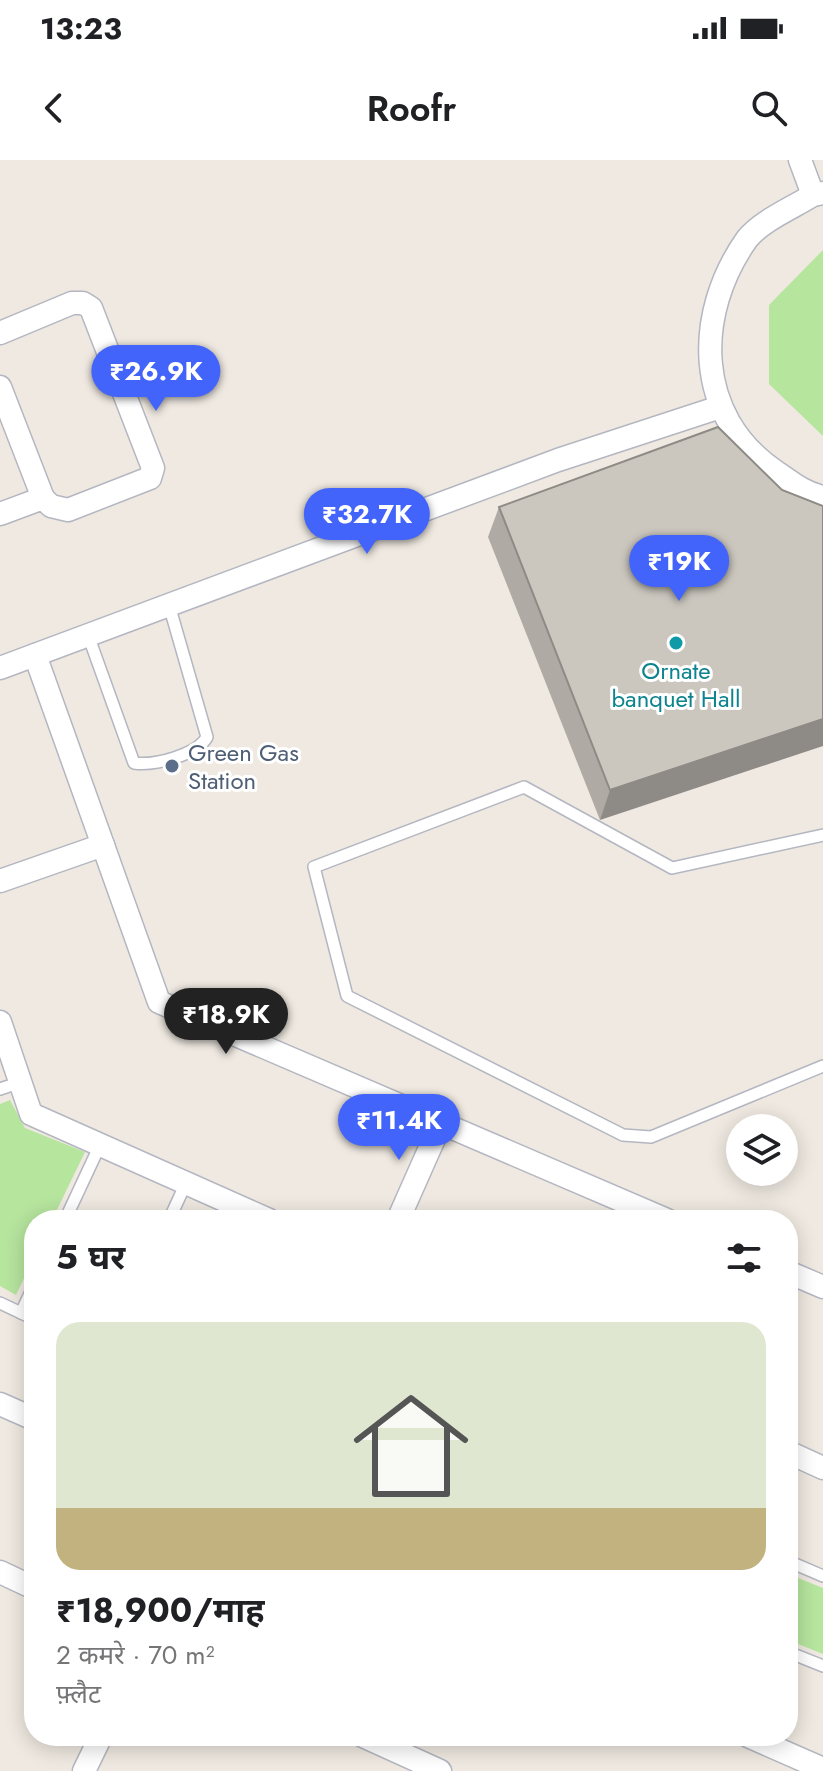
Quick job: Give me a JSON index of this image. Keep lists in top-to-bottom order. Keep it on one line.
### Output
{"places":["Ornate banquet Hall","Green Gas Station"],"page":{"status":"13:23","header":"Roofr","price":["₹26.9K","₹32.7K","₹19K","₹18.9K","₹11.4K"],"heading":"5 घर","list":[{"name":"₹18,900/माह","note":"2 कमरे · 70 m² · फ़्लैट"}]}}
